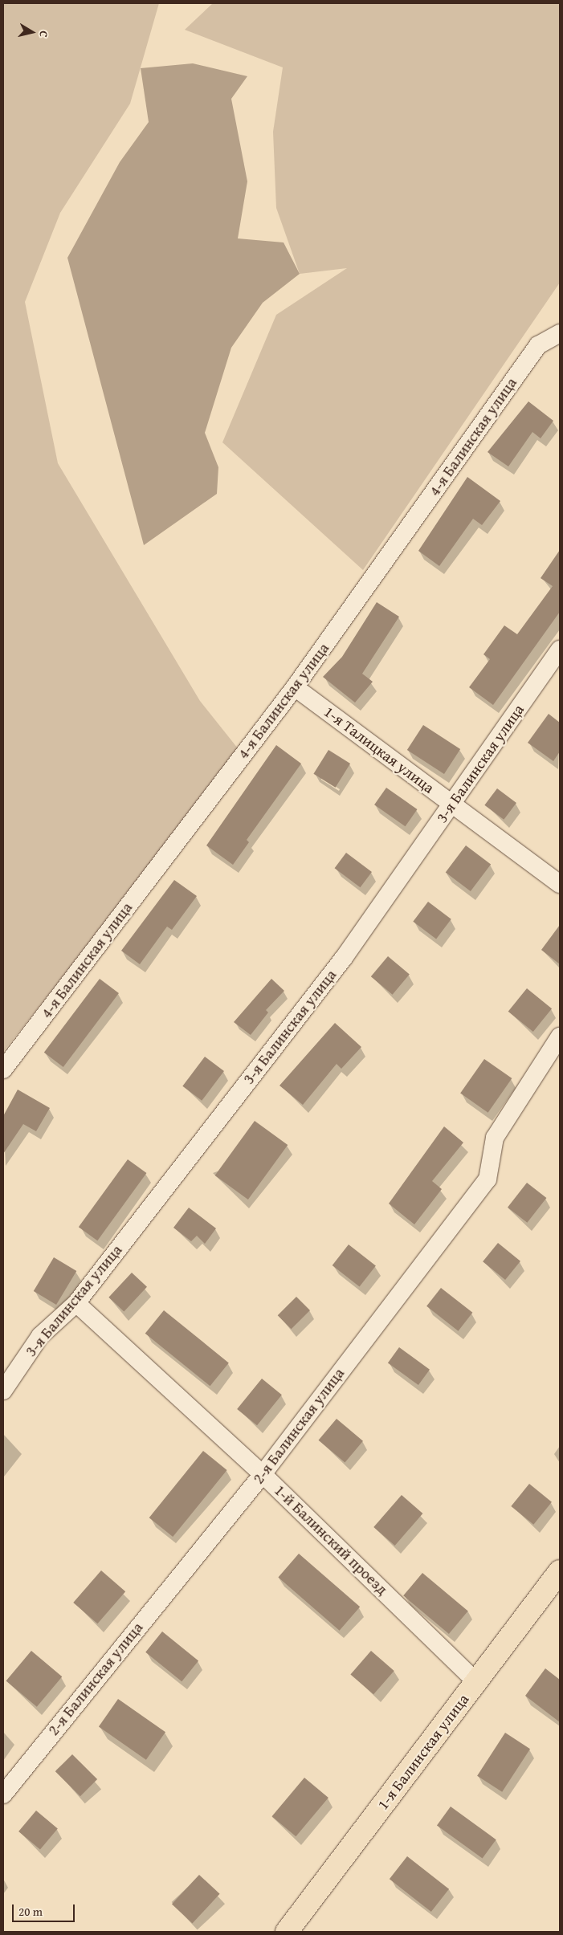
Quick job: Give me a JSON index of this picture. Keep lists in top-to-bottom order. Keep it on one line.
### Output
{"streets":{"main road":["1-я Балинская улица"],"street":["4-я Балинская улица","1-я Талицкая улица","3-я Балинская улица","2-я Балинская улица","1-й Балинский проезд"]},"crossings":[["4-я Балинская улица","1-я Талицкая улица"],["1-я Талицкая улица","3-я Балинская улица"],["3-я Балинская улица","1-й Балинский проезд"],["2-я Балинская улица","1-й Балинский проезд"],["1-й Балинский проезд","1-я Балинская улица"]],"scale_bar":"20 m","north":"right"}
